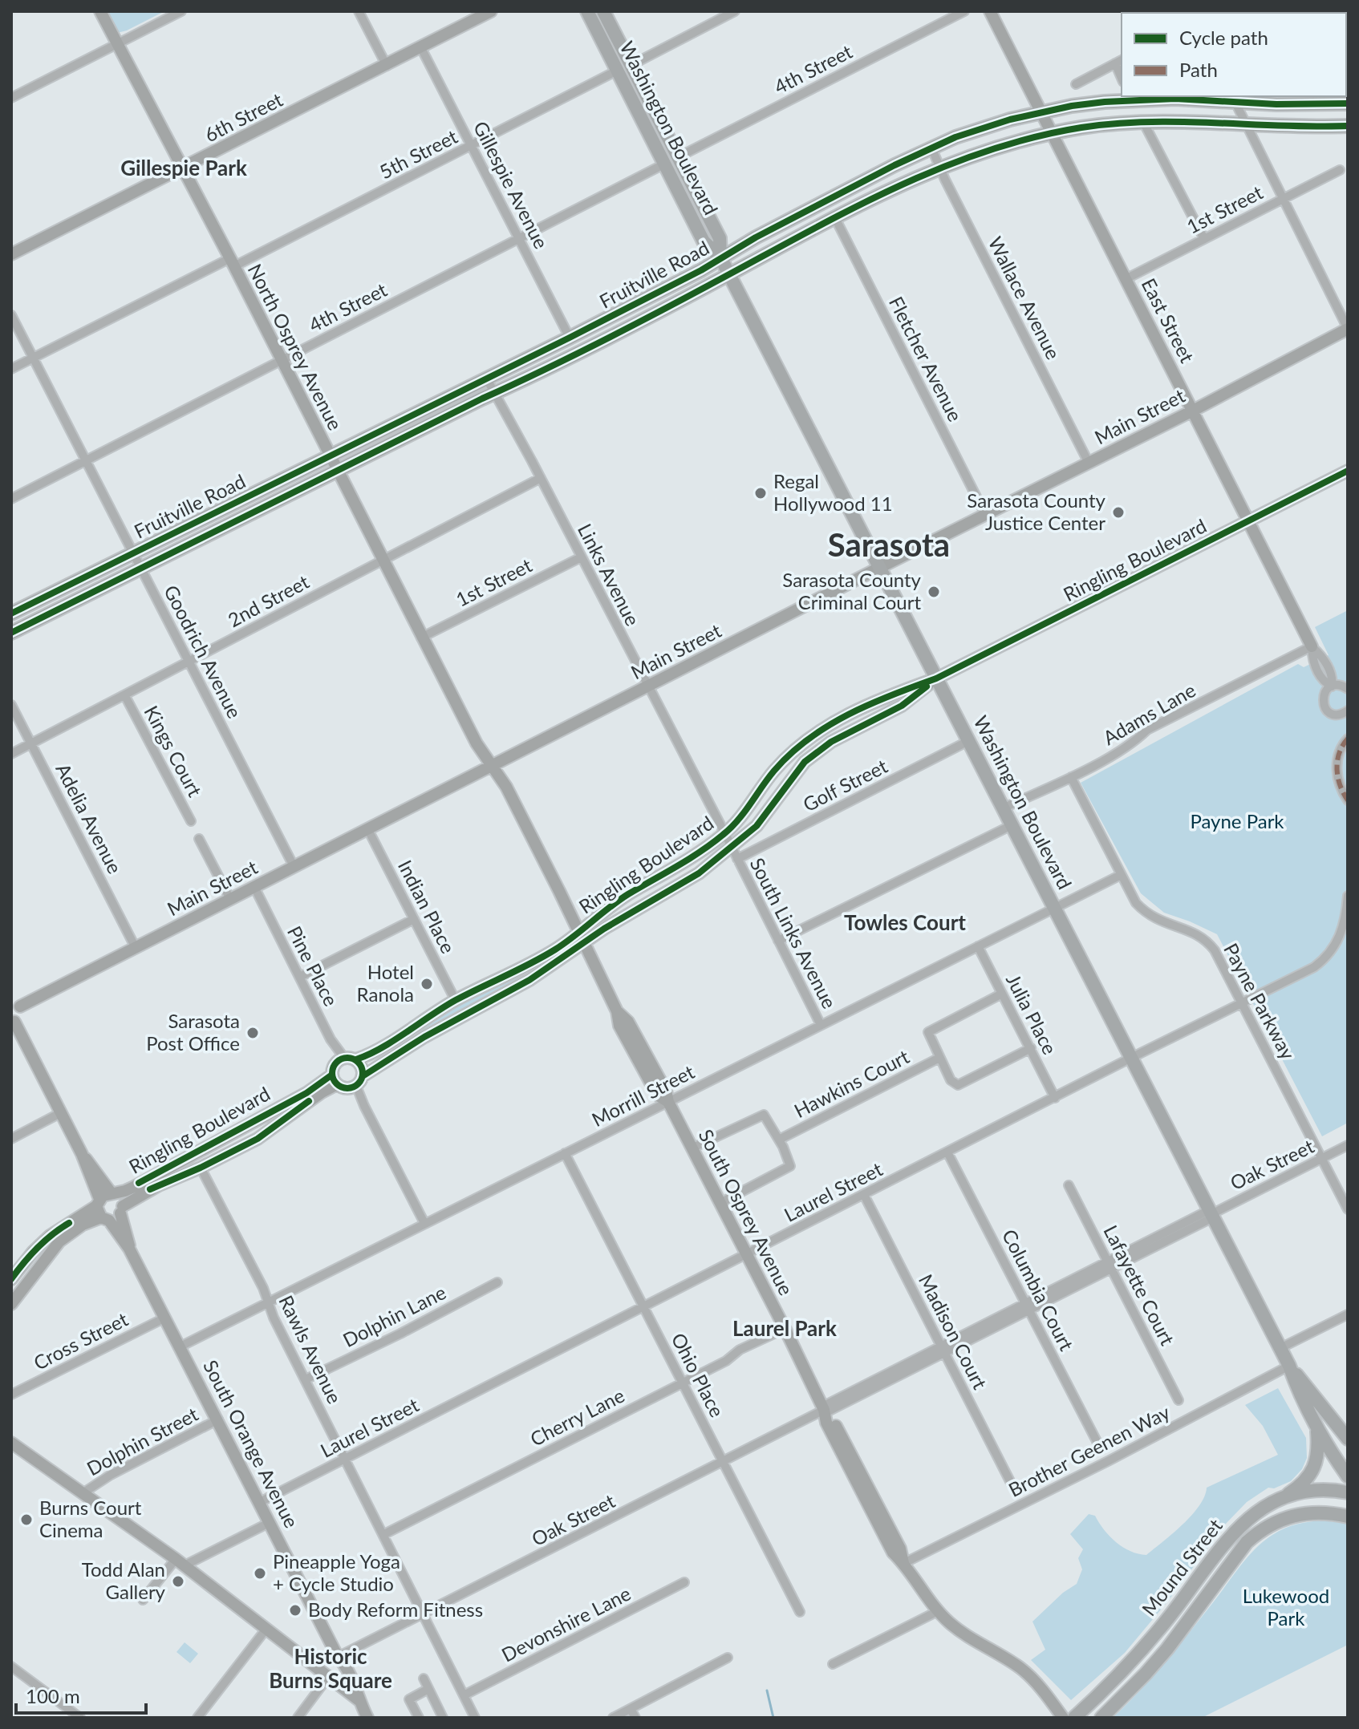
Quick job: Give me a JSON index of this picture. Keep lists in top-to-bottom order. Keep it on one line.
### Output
{"streets":{"main road":["Washington Boulevard","Fruitville Road","Mound Street"],"street":["4th Street","6th Street","5th Street","Gillespie Avenue","1st Street","Wallace Avenue","East Street","North Osprey Avenue","Fletcher Avenue","Main Street","Ringling Boulevard","Links Avenue","2nd Street","Goodrich Avenue","Adams Lane","Kings Court","Golf Street","Adelia Avenue","Indian Place","South Links Avenue","Pine Place","Payne Parkway","Julia Place","Hawkins Court","Morrill Street","Oak Street","Laurel Street","South Osprey Avenue","Lafayette Court","Columbia Court","Dolphin Lane","Madison Court","Cross Street","Rawls Avenue","Ohio Place","Cherry Lane","Dolphin Street","South Orange Avenue","Brother Geenen Way","Devonshire Lane"]},"crossings":[["4th Street","Washington Boulevard"],["4th Street","Gillespie Avenue"],["4th Street","North Osprey Avenue"],["4th Street","Goodrich Avenue"],["6th Street","Gillespie Avenue"],["6th Street","North Osprey Avenue"],["Washington Boulevard","5th Street"],["Washington Boulevard","Fruitville Road"],["Washington Boulevard","Main Street"],["Washington Boulevard","Ringling Boulevard"],["Washington Boulevard","Adams Lane"],["Washington Boulevard","Golf Street"],["Washington Boulevard","Morrill Street"],["Washington Boulevard","Oak Street"],["Washington Boulevard","Laurel Street"],["Washington Boulevard","Brother Geenen Way"],["5th Street","Gillespie Avenue"],["5th Street","North Osprey Avenue"],["5th Street","Goodrich Avenue"],["Gillespie Avenue","Fruitville Road"],["1st Street","East Street"],["1st Street","North Osprey Avenue"],["1st Street","Links Avenue"],["Fruitville Road","Wallace Avenue"],["Fruitville Road","East Street"],["Fruitville Road","North Osprey Avenue"],["Fruitville Road","Fletcher Avenue"],["Fruitville Road","Links Avenue"],["Fruitville Road","Goodrich Avenue"],["Wallace Avenue","Main Street"],["East Street","Main Street"],["East Street","Ringling Boulevard"],["East Street","Adams Lane"],["North Osprey Avenue","Main Street"],["North Osprey Avenue","2nd Street"],["North Osprey Avenue","South Osprey Avenue"],["Fletcher Avenue","Main Street"],["Main Street","Links Avenue"],["Main Street","Goodrich Avenue"],["Main Street","Adelia Avenue"],["Main Street","Indian Place"],["Main Street","South Links Avenue"],["Main Street","Pine Place"],["Main Street","South Osprey Avenue"],["Ringling Boulevard","Golf Street"],["Ringling Boulevard","Indian Place"],["Ringling Boulevard","South Links Avenue"],["Ringling Boulevard","Pine Place"],["Ringling Boulevard","South Osprey Avenue"],["Ringling Boulevard","Rawls Avenue"],["Ringling Boulevard","South Orange Avenue"],["Links Avenue","2nd Street"],["Links Avenue","South Links Avenue"],["2nd Street","Goodrich Avenue"],["2nd Street","Kings Court"],["2nd Street","Adelia Avenue"],["Adams Lane","Payne Parkway"],["Golf Street","South Links Avenue"],["South Links Avenue","Morrill Street"],["Payne Parkway","Morrill Street"],["Payne Parkway","Oak Street"],["Payne Parkway","Laurel Street"],["Julia Place","Hawkins Court"],["Julia Place","Morrill Street"],["Julia Place","Laurel Street"],["Hawkins Court","South Osprey Avenue"],["Morrill Street","South Osprey Avenue"],["Morrill Street","Rawls Avenue"],["Morrill Street","Ohio Place"],["Morrill Street","South Orange Avenue"],["Oak Street","South Osprey Avenue"],["Oak Street","Lafayette Court"],["Oak Street","Columbia Court"],["Oak Street","Madison Court"],["Oak Street","Rawls Avenue"],["Oak Street","Ohio Place"],["Oak Street","South Orange Avenue"],["Laurel Street","South Osprey Avenue"],["Laurel Street","Columbia Court"],["Laurel Street","Madison Court"],["Laurel Street","Rawls Avenue"],["Laurel Street","Ohio Place"],["Laurel Street","South Orange Avenue"],["South Osprey Avenue","Cherry Lane"],["South Osprey Avenue","Brother Geenen Way"],["Dolphin Lane","Rawls Avenue"],["Cross Street","South Orange Avenue"],["Rawls Avenue","Cherry Lane"],["Rawls Avenue","Devonshire Lane"],["Ohio Place","Cherry Lane"],["Dolphin Street","South Orange Avenue"]],"districts":["Gillespie Park","Sarasota","Towles Court","Laurel Park","Historic Burns Square"],"parks":["Payne Park","Lukewood Park"],"places":["Regal Hollywood 11","Sarasota County Justice Center","Sarasota County Criminal Court","Hotel Ranola","Sarasota Post Office","Burns Court Cinema","Pineapple Yoga + Cycle Studio","Todd Alan Gallery","Body Reform Fitness"],"legend":["Cycle path","Path"],"scale_bar":"100 m"}
